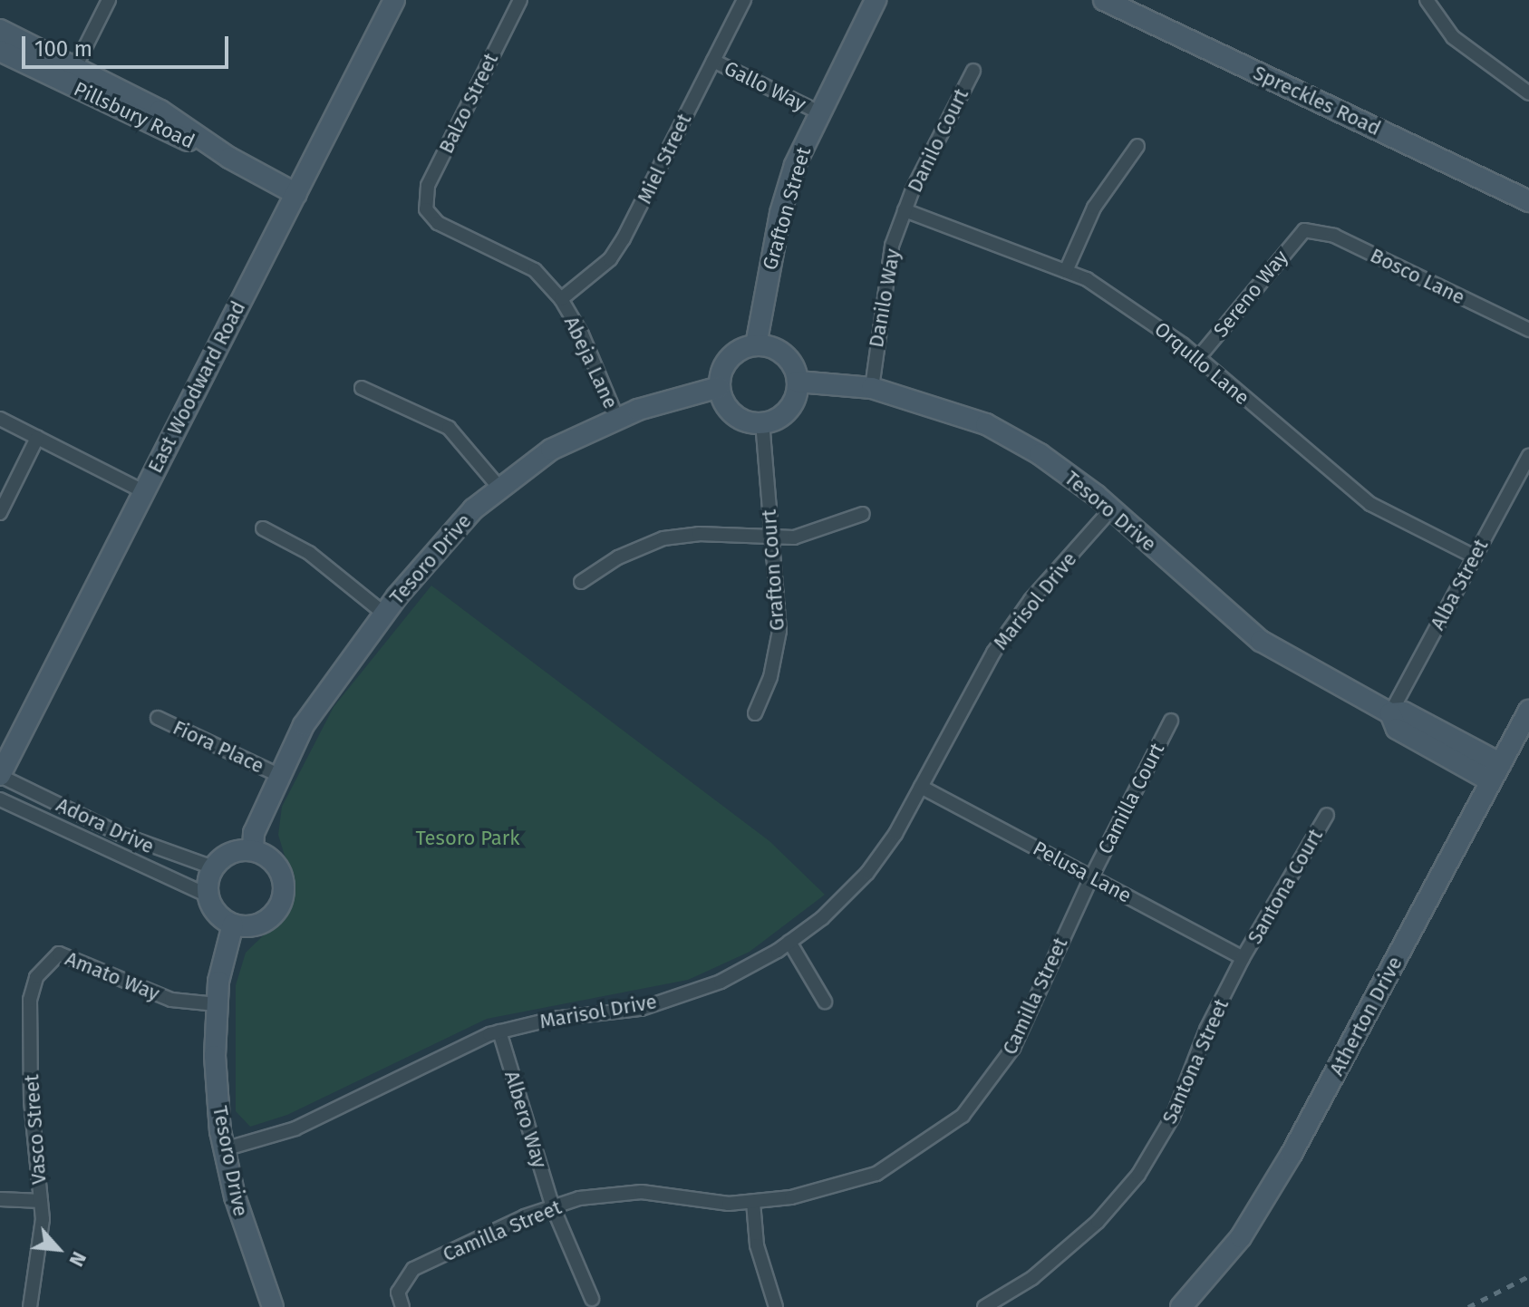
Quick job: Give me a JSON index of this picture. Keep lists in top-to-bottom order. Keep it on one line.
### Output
{"streets":{"street":["Gallo Way","Spreckles Road","Balzo Street","Pillsbury Road","Danilo Court","Miel Street","Grafton Street","Bosco Lane","Sereno Way","Danilo Way","Abeja Lane","Orqullo Lane","East Woodward Road","Tesoro Drive","Grafton Court","Alba Street","Marisol Drive","Fiora Place","Camilla Court","Adora Drive","Pelusa Lane","Santona Court","Amato Way","Camilla Street","Atherton Drive","Santona Street","Albero Way","Vasco Street"]},"crossings":[["Gallo Way","Miel Street"],["Gallo Way","Grafton Street"],["Balzo Street","Abeja Lane"],["Pillsbury Road","East Woodward Road"],["Danilo Court","Danilo Way"],["Danilo Court","Orqullo Lane"],["Miel Street","Abeja Lane"],["Grafton Street","Tesoro Drive"],["Grafton Street","Grafton Court"],["Bosco Lane","Sereno Way"],["Sereno Way","Orqullo Lane"],["Danilo Way","Orqullo Lane"],["Danilo Way","Tesoro Drive"],["Abeja Lane","Tesoro Drive"],["Orqullo Lane","Alba Street"],["East Woodward Road","Adora Drive"],["Tesoro Drive","Grafton Court"],["Tesoro Drive","Alba Street"],["Tesoro Drive","Marisol Drive"],["Tesoro Drive","Fiora Place"],["Tesoro Drive","Adora Drive"],["Tesoro Drive","Amato Way"],["Tesoro Drive","Atherton Drive"],["Marisol Drive","Pelusa Lane"],["Marisol Drive","Albero Way"],["Camilla Court","Pelusa Lane"],["Camilla Court","Camilla Street"],["Pelusa Lane","Santona Court"],["Pelusa Lane","Camilla Street"],["Pelusa Lane","Santona Street"],["Santona Court","Santona Street"],["Amato Way","Vasco Street"],["Camilla Street","Albero Way"]],"parks":["Tesoro Park"],"scale_bar":"100 m","north":"bottom right"}
